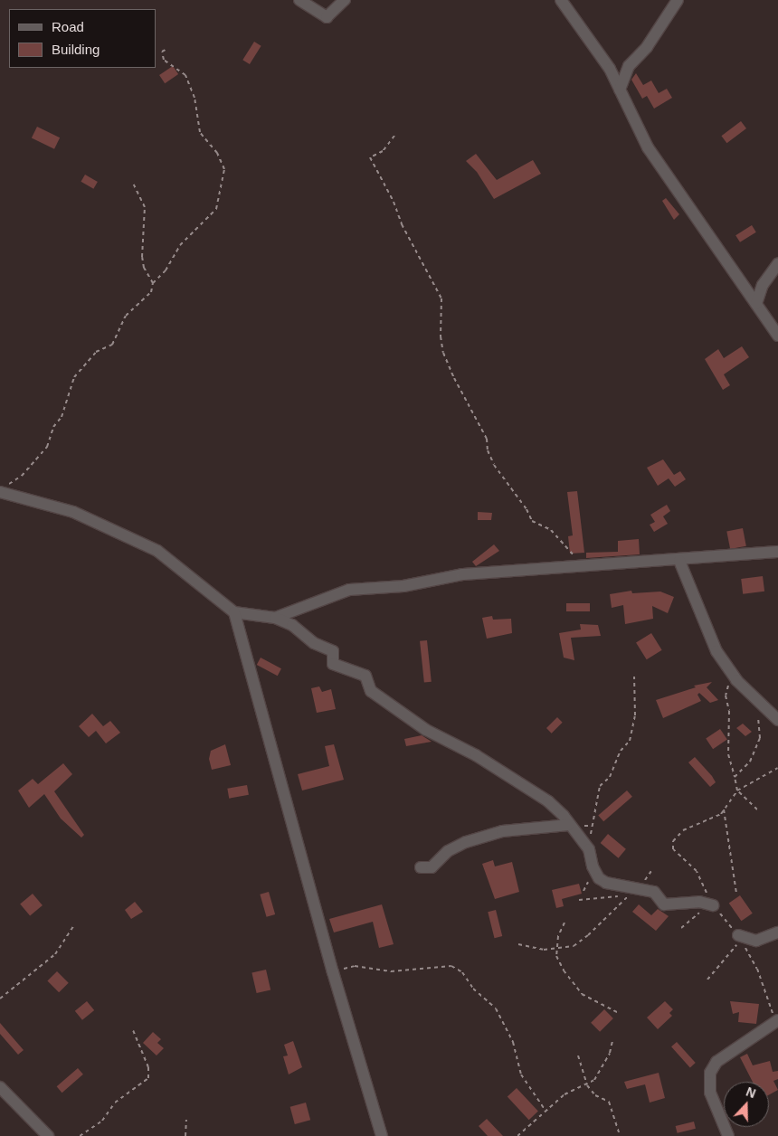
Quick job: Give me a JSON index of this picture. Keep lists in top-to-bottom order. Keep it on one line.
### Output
{"legend":["Road","Building"],"north":"top"}
